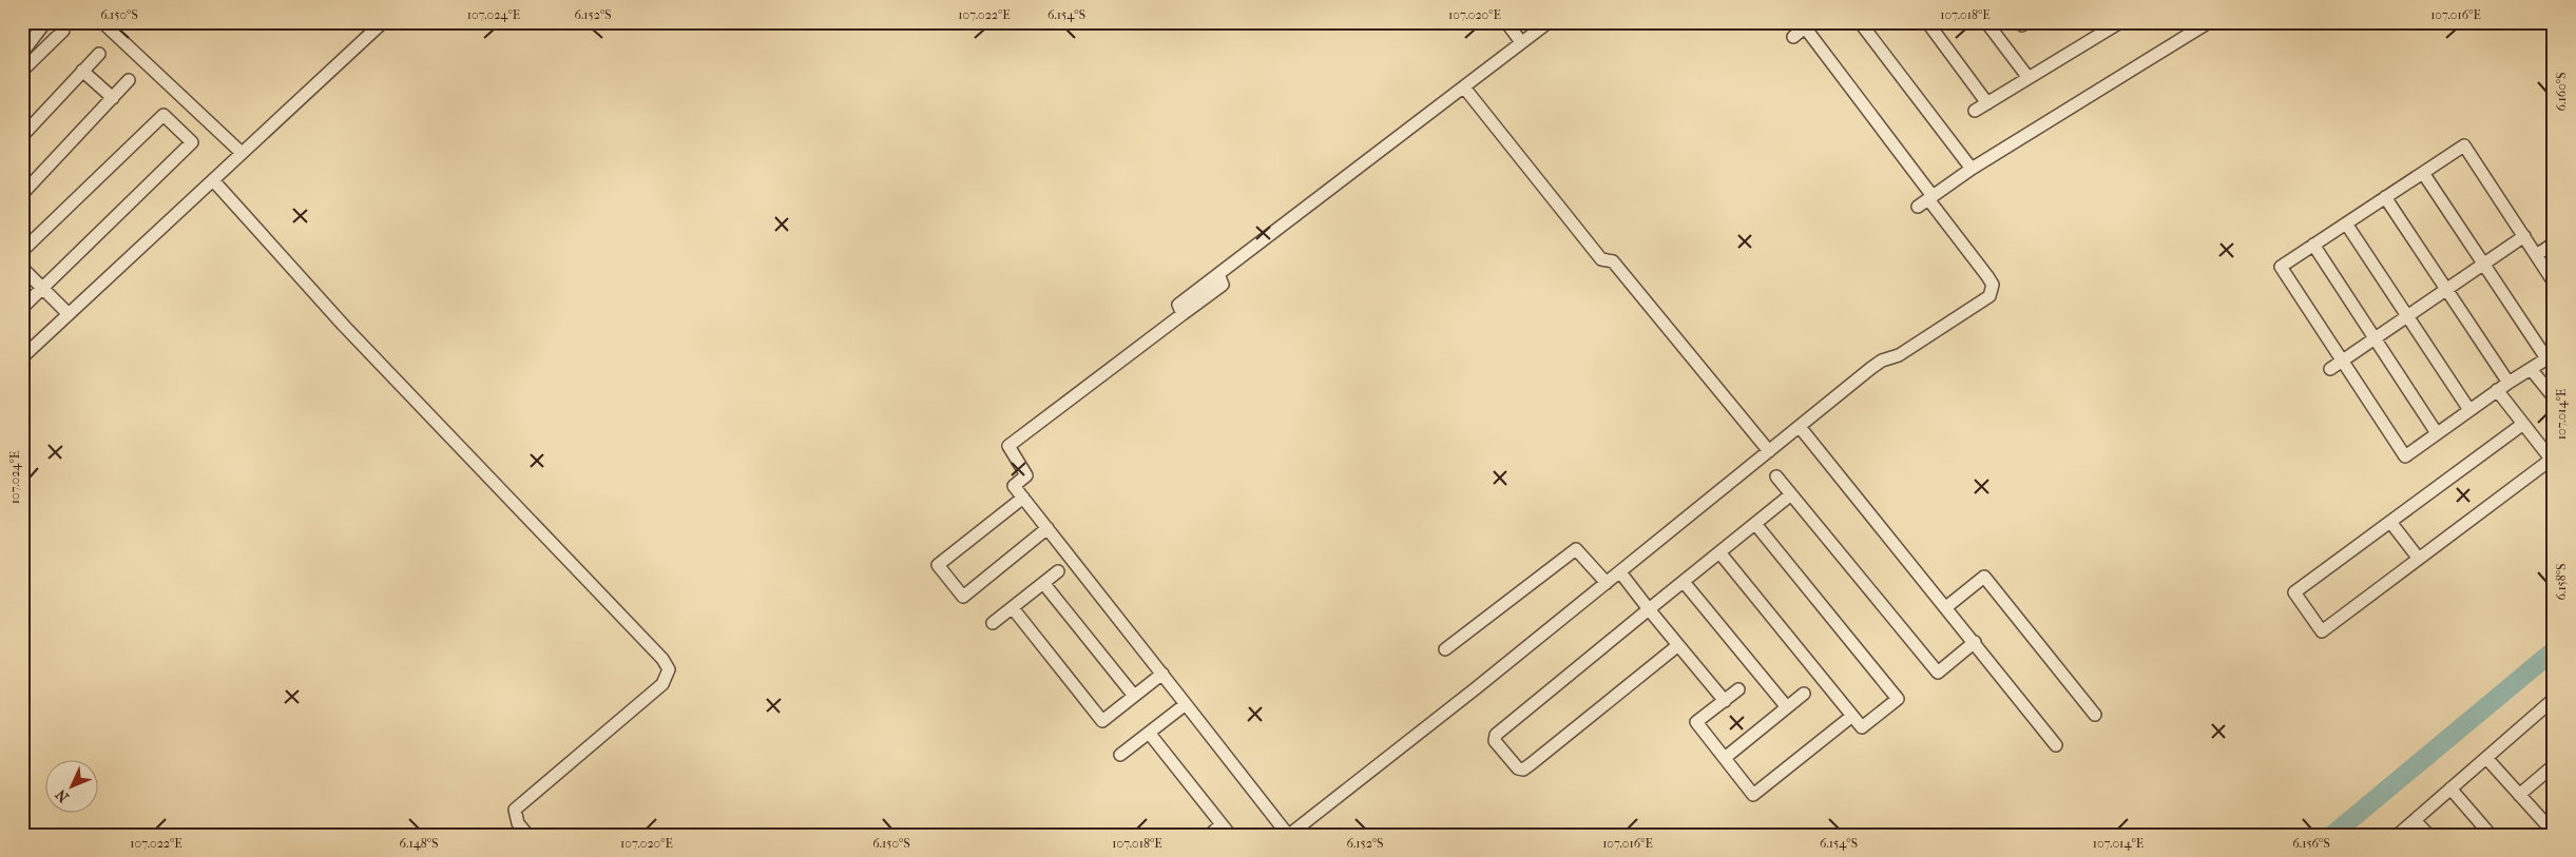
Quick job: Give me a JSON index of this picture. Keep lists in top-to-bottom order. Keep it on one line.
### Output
{"north":"bottom left","coordinates":["6.150°S","107.024°E","6.152°S","107.022°E","6.154°S","107.020°E","107.018°E","107.016°E","6.160°S","107.014°E","6.158°S","6.148°S","6.156°S"]}
